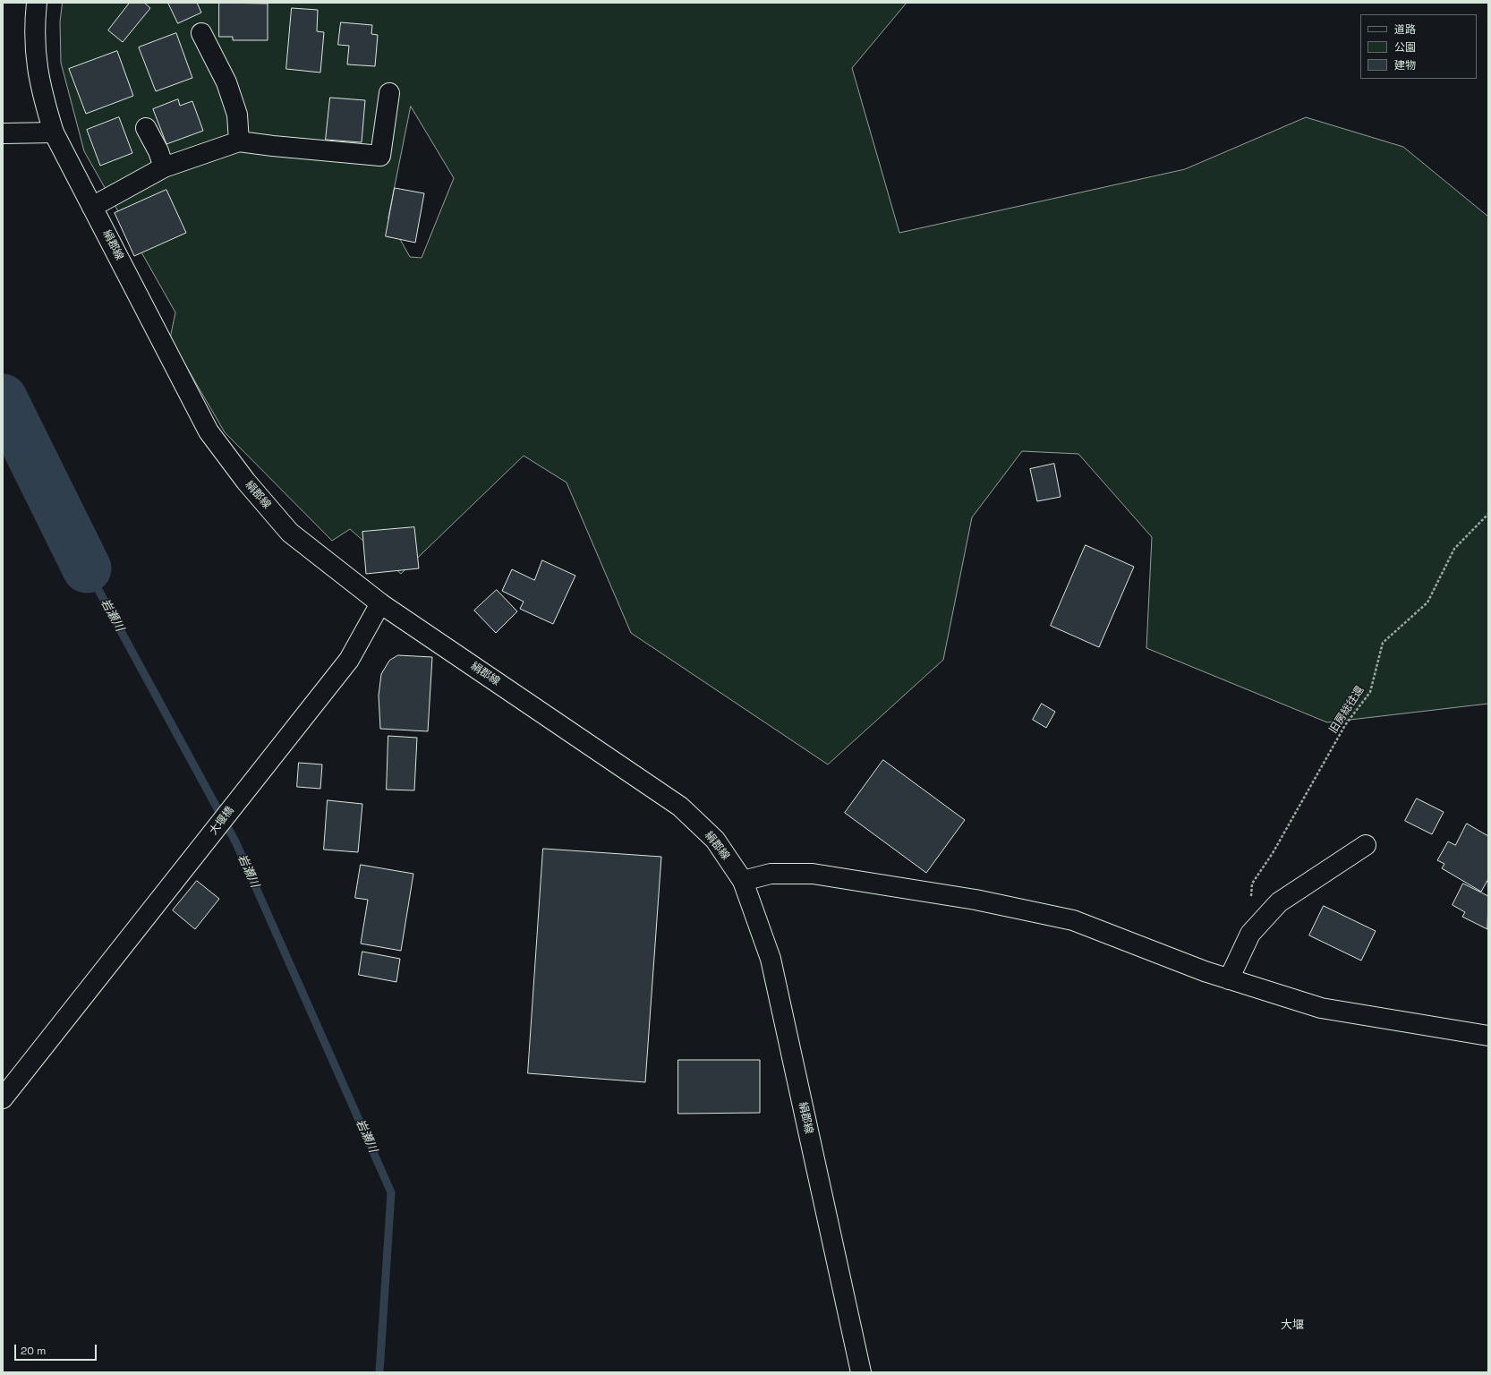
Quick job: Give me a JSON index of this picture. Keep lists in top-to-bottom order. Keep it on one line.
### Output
{"streets":{"street":["絹郡線","大堰橋"],"path":["旧房総往還"]},"crossings":[["絹郡線","大堰橋"]],"districts":["大堰"],"water":["岩瀬川"],"legend":["道路","公園","建物"],"scale_bar":"20 m"}
